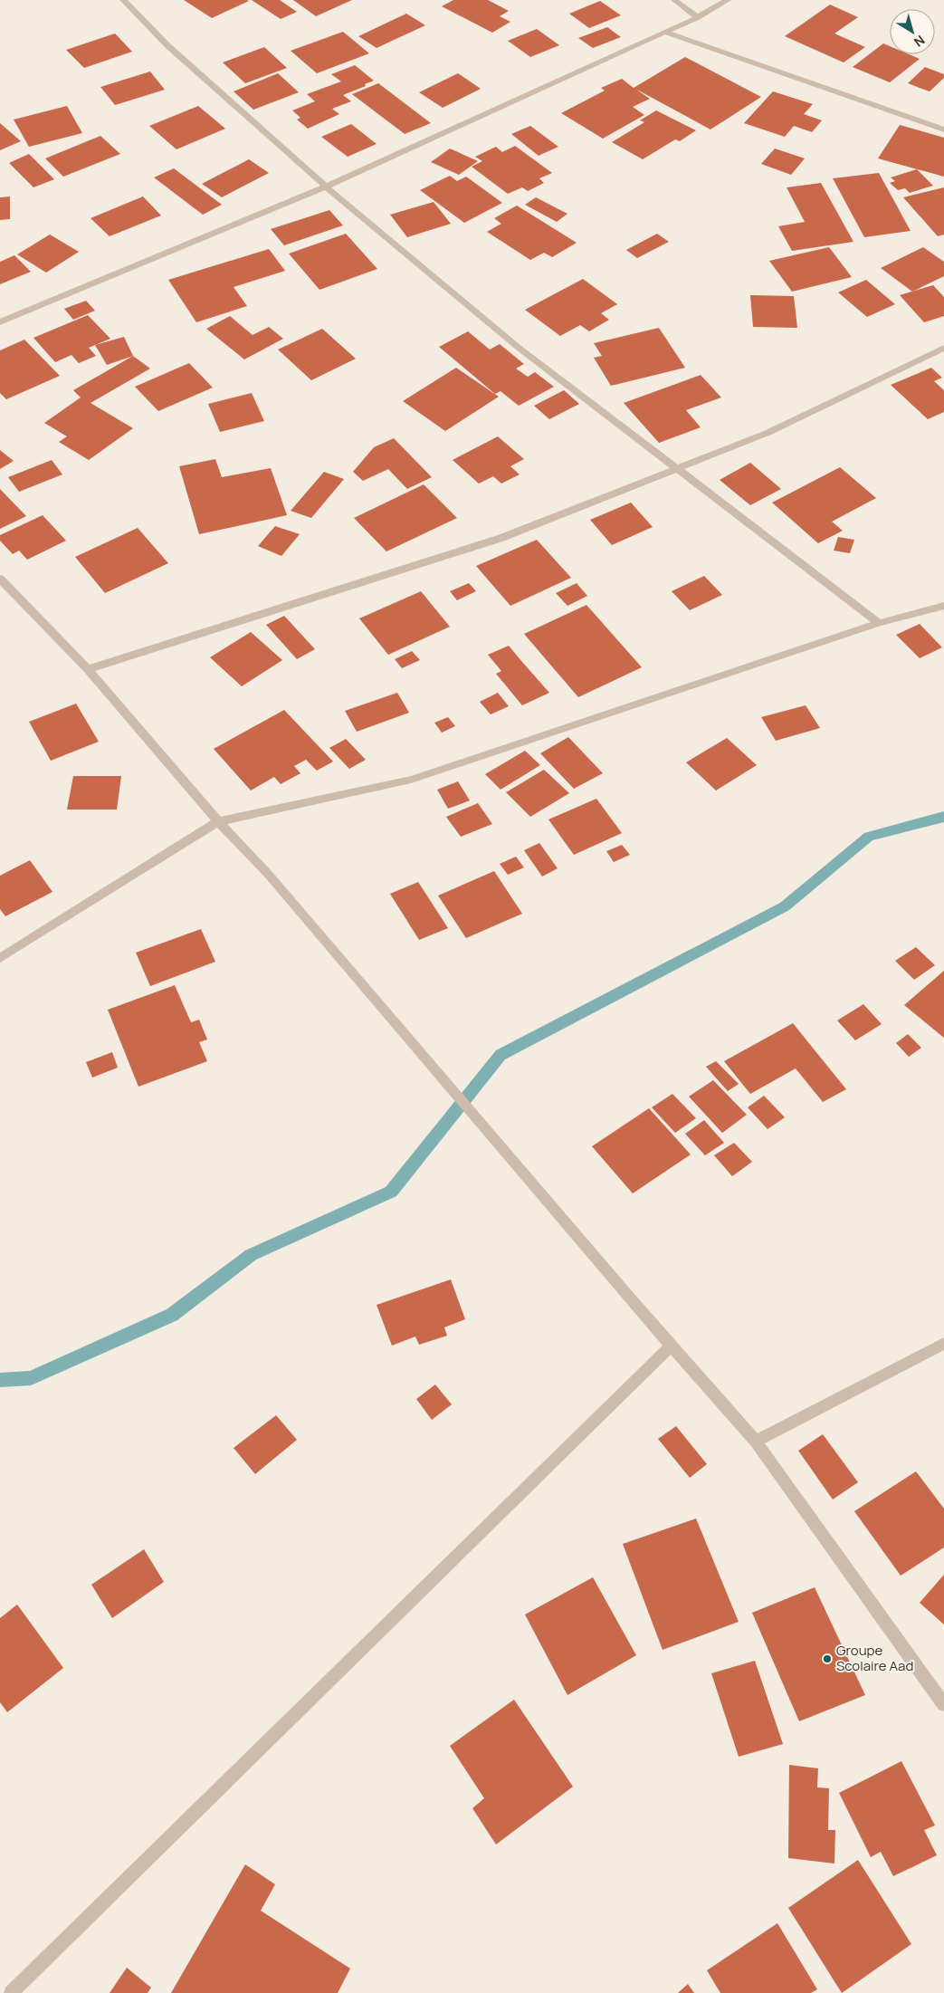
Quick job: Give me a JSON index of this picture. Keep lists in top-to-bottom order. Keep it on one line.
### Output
{"places":["Groupe Scolaire Aad"],"north":"bottom right"}
